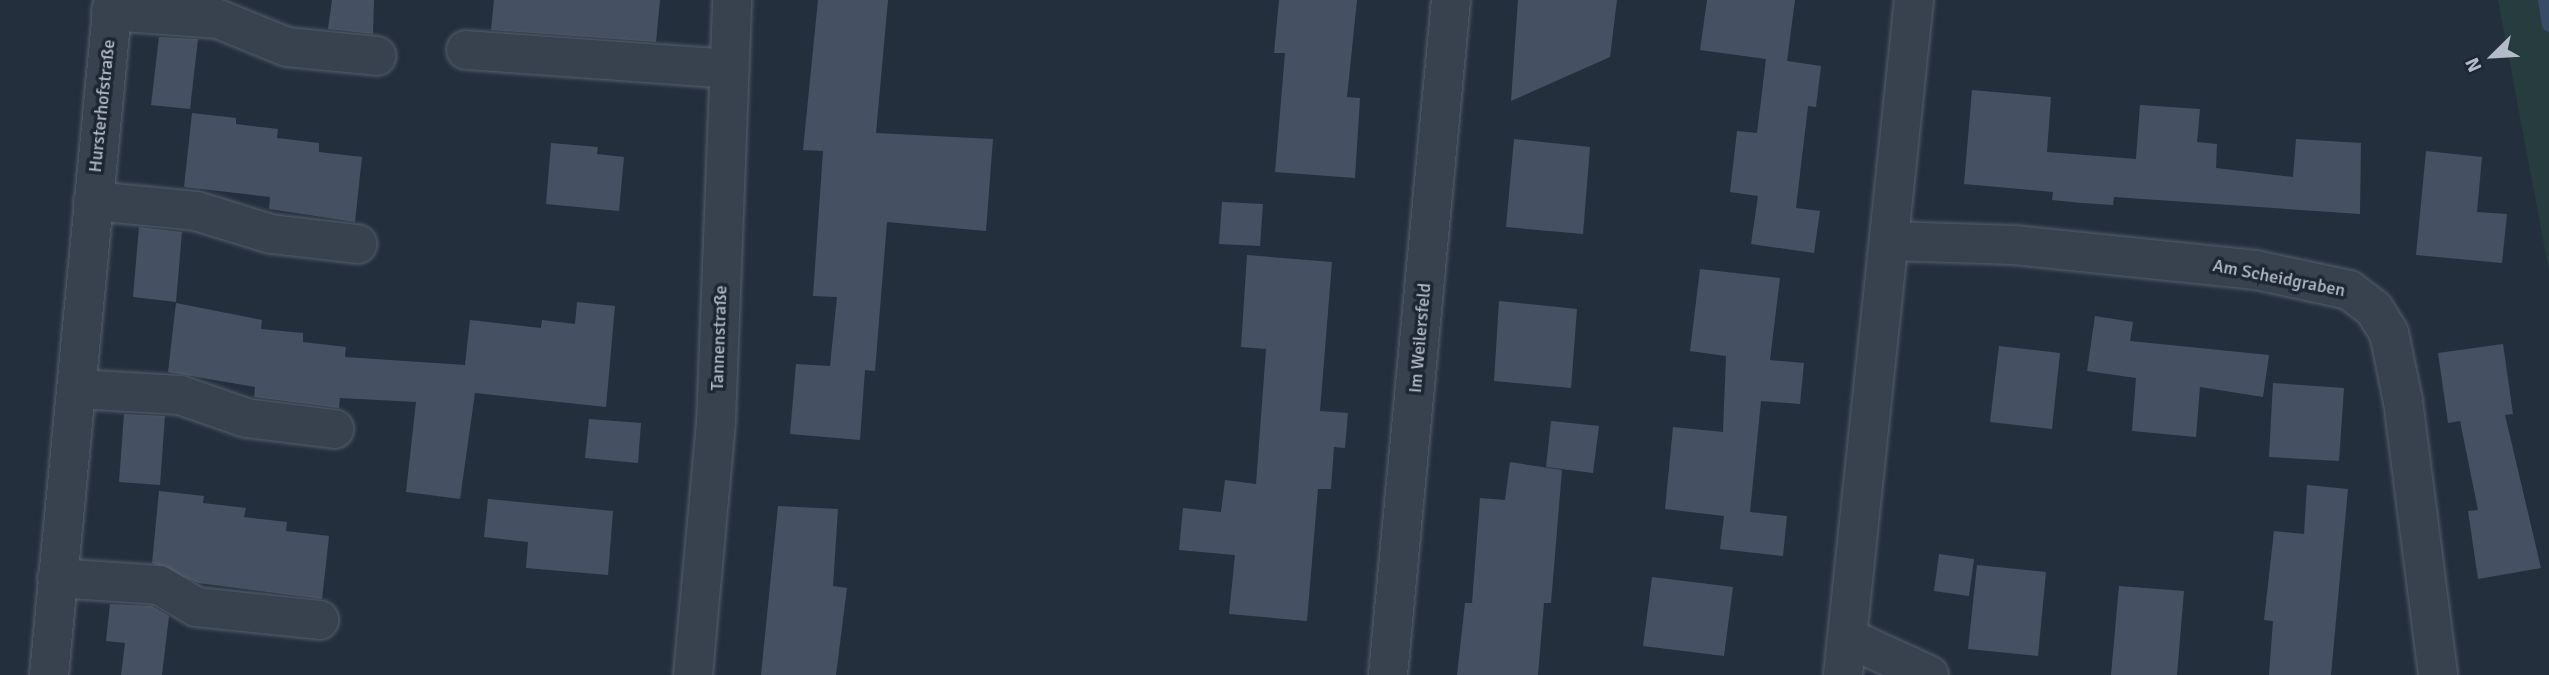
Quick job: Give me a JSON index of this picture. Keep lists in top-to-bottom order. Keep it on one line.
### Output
{"streets":{"street":["Hursterhofstraße","Am Scheidgraben","Tannenstraße","Im Weilersfeld"]},"north":"bottom left"}
